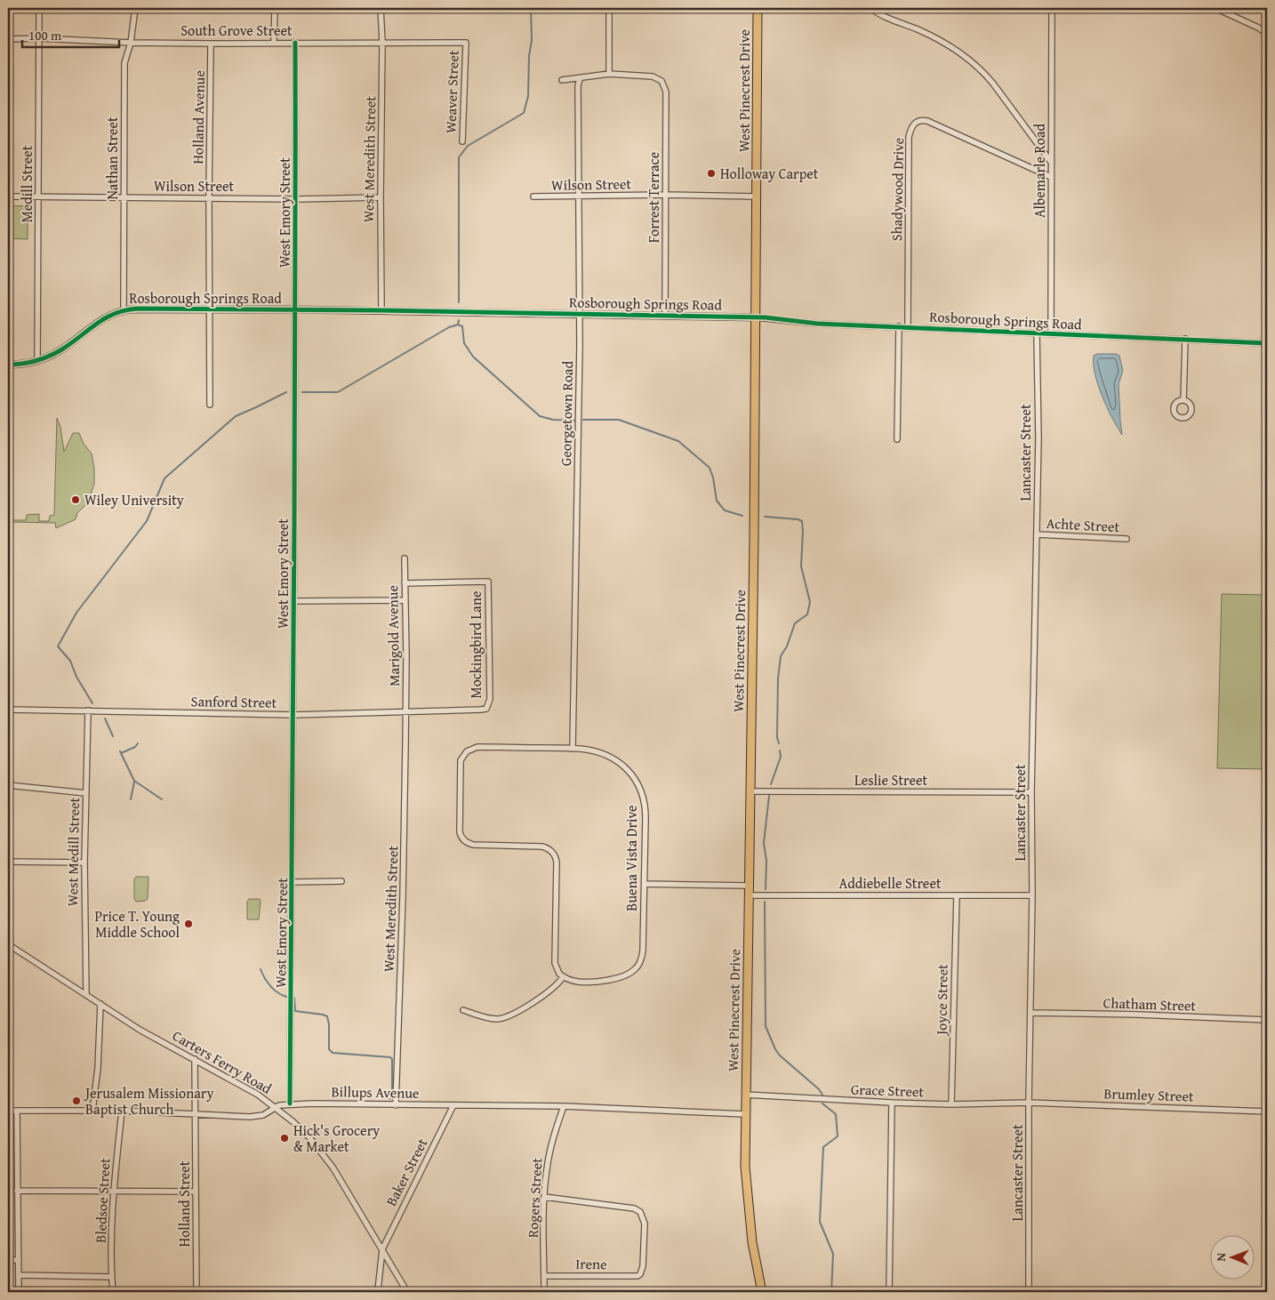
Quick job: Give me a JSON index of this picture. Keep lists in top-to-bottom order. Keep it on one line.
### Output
{"streets":{"main road":["West Pinecrest Drive"],"street":["South Grove Street","Weaver Street","Holland Avenue","Nathan Street","West Meredith Street","Albemarle Road","Medill Street","Wilson Street","Shadywood Drive","Forrest Terrace","West Emory Street","Rosborough Springs Road","Georgetown Road","Lancaster Street","Achte Street","Marigold Avenue","Mockingbird Lane","Sanford Street","Leslie Street","West Medill Street","Buena Vista Drive","Addiebelle Street","Joyce Street","Chatham Street","Carters Ferry Road","Grace Street","Billups Avenue","Brumley Street","Baker Street","Rogers Street","Bledsoe Street","Holland Street","Irene"]},"crossings":[["South Grove Street","Weaver Street"],["South Grove Street","Holland Avenue"],["South Grove Street","Nathan Street"],["South Grove Street","West Meredith Street"],["South Grove Street","Medill Street"],["South Grove Street","West Emory Street"],["West Pinecrest Drive","Wilson Street"],["West Pinecrest Drive","Rosborough Springs Road"],["West Pinecrest Drive","Leslie Street"],["West Pinecrest Drive","Addiebelle Street"],["West Pinecrest Drive","Grace Street"],["West Pinecrest Drive","Billups Avenue"],["Holland Avenue","Wilson Street"],["Holland Avenue","Rosborough Springs Road"],["Nathan Street","Wilson Street"],["Nathan Street","Rosborough Springs Road"],["West Meredith Street","Wilson Street"],["West Meredith Street","Rosborough Springs Road"],["West Meredith Street","Marigold Avenue"],["West Meredith Street","Sanford Street"],["West Meredith Street","Billups Avenue"],["Albemarle Road","Shadywood Drive"],["Albemarle Road","Rosborough Springs Road"],["Medill Street","Wilson Street"],["Medill Street","Rosborough Springs Road"],["Wilson Street","Forrest Terrace"],["Wilson Street","West Emory Street"],["Wilson Street","Georgetown Road"],["Shadywood Drive","Rosborough Springs Road"],["Forrest Terrace","Rosborough Springs Road"],["West Emory Street","Rosborough Springs Road"],["West Emory Street","Sanford Street"],["West Emory Street","Billups Avenue"],["Rosborough Springs Road","Georgetown Road"],["Rosborough Springs Road","Lancaster Street"],["Georgetown Road","Buena Vista Drive"],["Lancaster Street","Achte Street"],["Lancaster Street","Leslie Street"],["Lancaster Street","Addiebelle Street"],["Lancaster Street","Chatham Street"],["Lancaster Street","Grace Street"],["Lancaster Street","Brumley Street"],["Marigold Avenue","Mockingbird Lane"],["Marigold Avenue","Sanford Street"],["Mockingbird Lane","Sanford Street"],["Sanford Street","West Medill Street"],["West Medill Street","Carters Ferry Road"],["Addiebelle Street","Joyce Street"],["Joyce Street","Grace Street"],["Carters Ferry Road","Billups Avenue"],["Carters Ferry Road","Baker Street"],["Carters Ferry Road","Holland Street"],["Grace Street","Brumley Street"],["Billups Avenue","Baker Street"],["Billups Avenue","Rogers Street"],["Billups Avenue","Bledsoe Street"],["Billups Avenue","Holland Street"],["Rogers Street","Irene"]],"places":["Holloway Carpet","Wiley University","Price T. Young Middle School","Jerusalem Missionary Baptist Church","Hick's Grocery & Market"],"scale_bar":"100 m","north":"left"}
